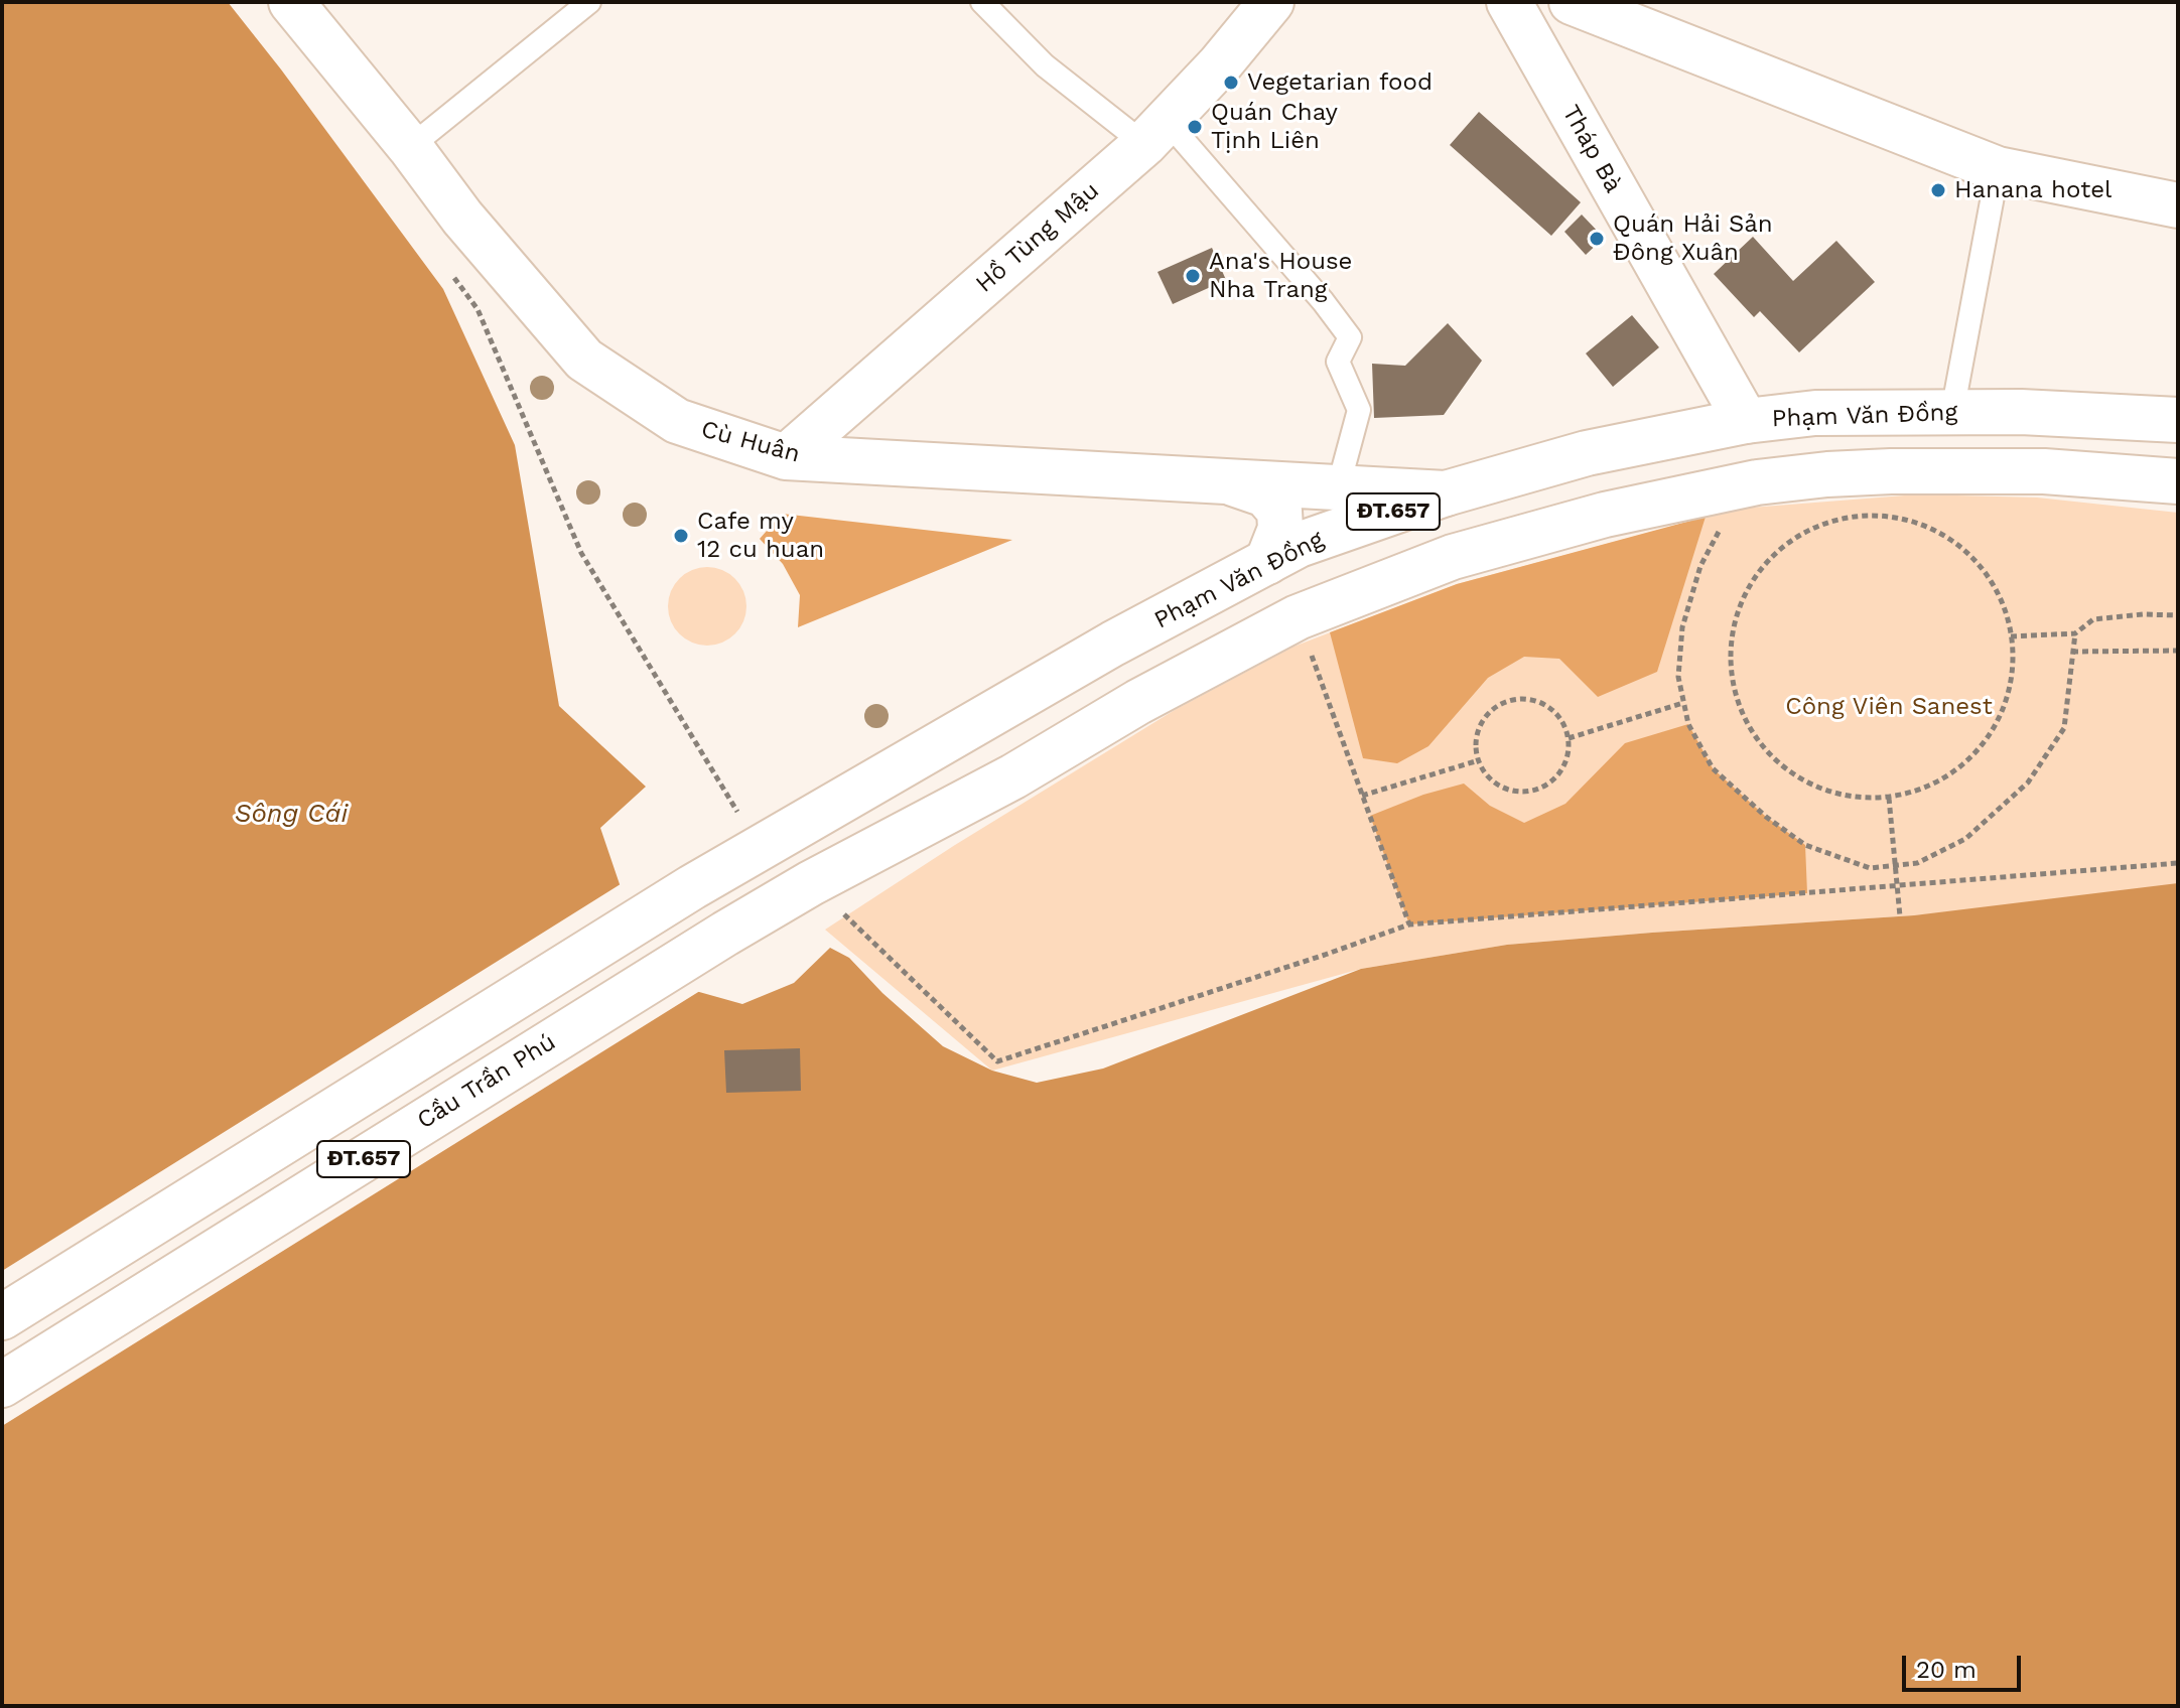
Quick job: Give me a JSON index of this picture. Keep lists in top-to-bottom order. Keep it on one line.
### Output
{"streets":{"main road":["Tháp Bà","Hồ Tùng Mậu","Phạm Văn Đồng","Cù Huân","ĐT.657","Cầu Trần Phú"]},"crossings":[["Tháp Bà","Phạm Văn Đồng"],["Hồ Tùng Mậu","Cù Huân"],["Phạm Văn Đồng","Cù Huân"],["ĐT.657","Cầu Trần Phú"]],"water":["Sông Cái"],"parks":["Công Viên Sanest"],"places":["Vegetarian food","Quán Chay Tịnh Liên","Hanana hotel","Quán Hải Sản Đông Xuân","Ana's House Nha Trang","Cafe my 12 cu huan"],"scale_bar":"20 m"}
